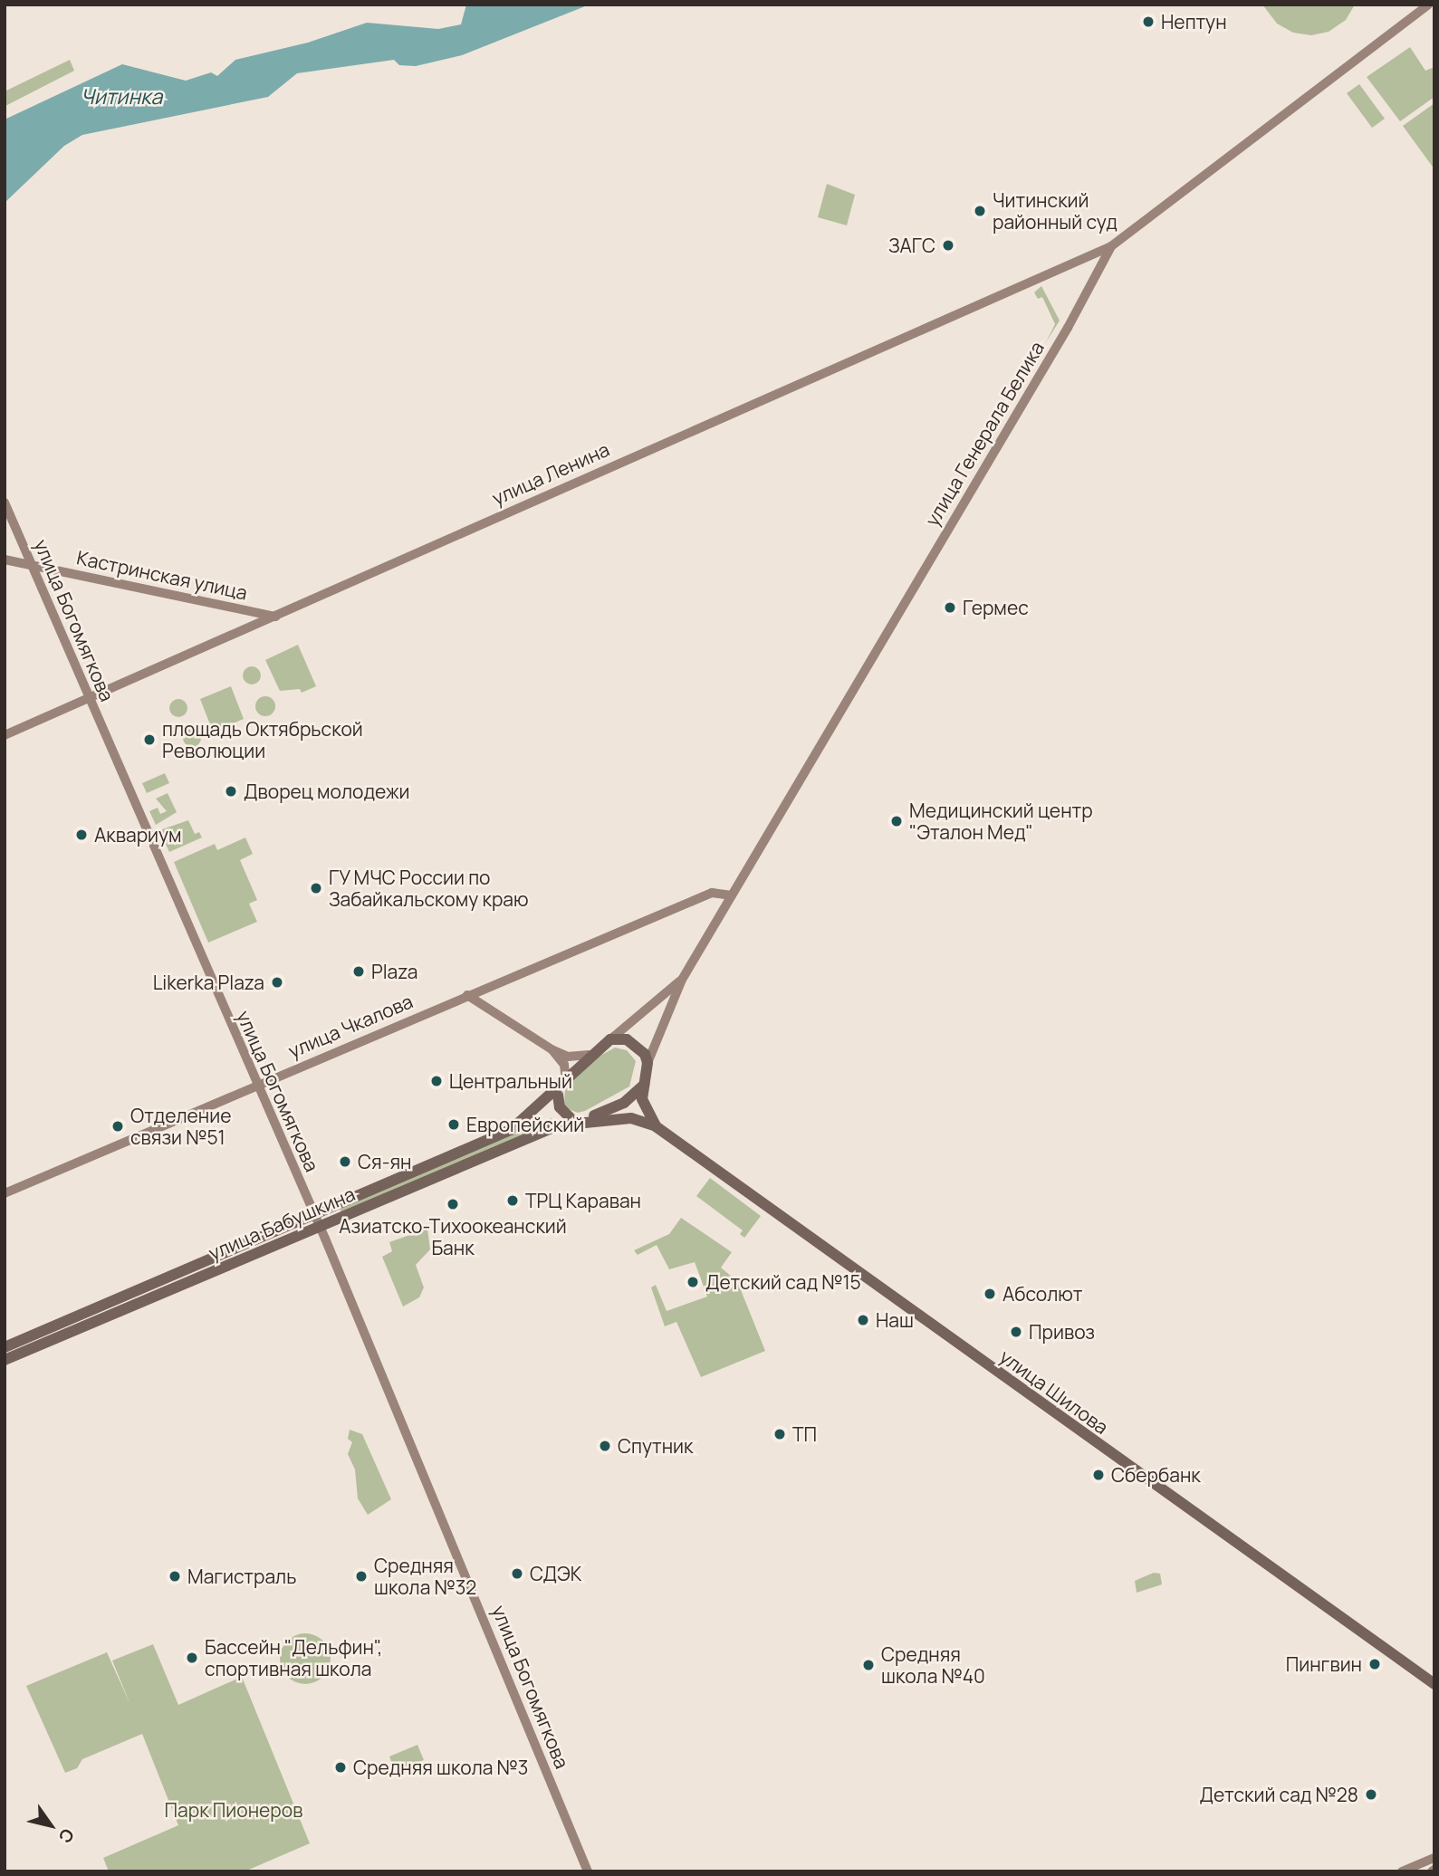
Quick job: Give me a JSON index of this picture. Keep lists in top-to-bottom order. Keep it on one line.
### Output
{"streets":{"main road":["улица Генерала Белика","улица Ленина","Кастринская улица","улица Богомягкова","улица Чкалова","улица Бабушкина","улица Шилова"]},"crossings":[["улица Генерала Белика","улица Ленина"],["улица Генерала Белика","улица Чкалова"],["улица Ленина","Кастринская улица"],["улица Ленина","улица Богомягкова"],["Кастринская улица","улица Богомягкова"],["улица Богомягкова","улица Чкалова"],["улица Богомягкова","улица Бабушкина"]],"water":["Читинка"],"parks":["Парк Пионеров"],"places":["Нептун","Читинский районный суд","ЗАГС","Гермес","площадь Октябрьской Революции","Дворец молодежи","Медицинский центр \"Эталон Мед\"","Аквариум","ГУ МЧС России по Забайкальскому краю","Plaza","Likerka Plaza","Центральный","Европейский","Отделение связи №51","Ся-ян","ТРЦ Караван","Азиатско-Тихоокеанский Банк","Детский сад №15","Абсолют","Наш","Привоз","ТП","Спутник","Сбербанк","СДЭК","Магистраль","Средняя школа №32","Бассейн \"Дельфин\", спортивная школа","Пингвин","Средняя школа №40","Средняя школа №3","Детский сад №28"],"north":"bottom right"}
